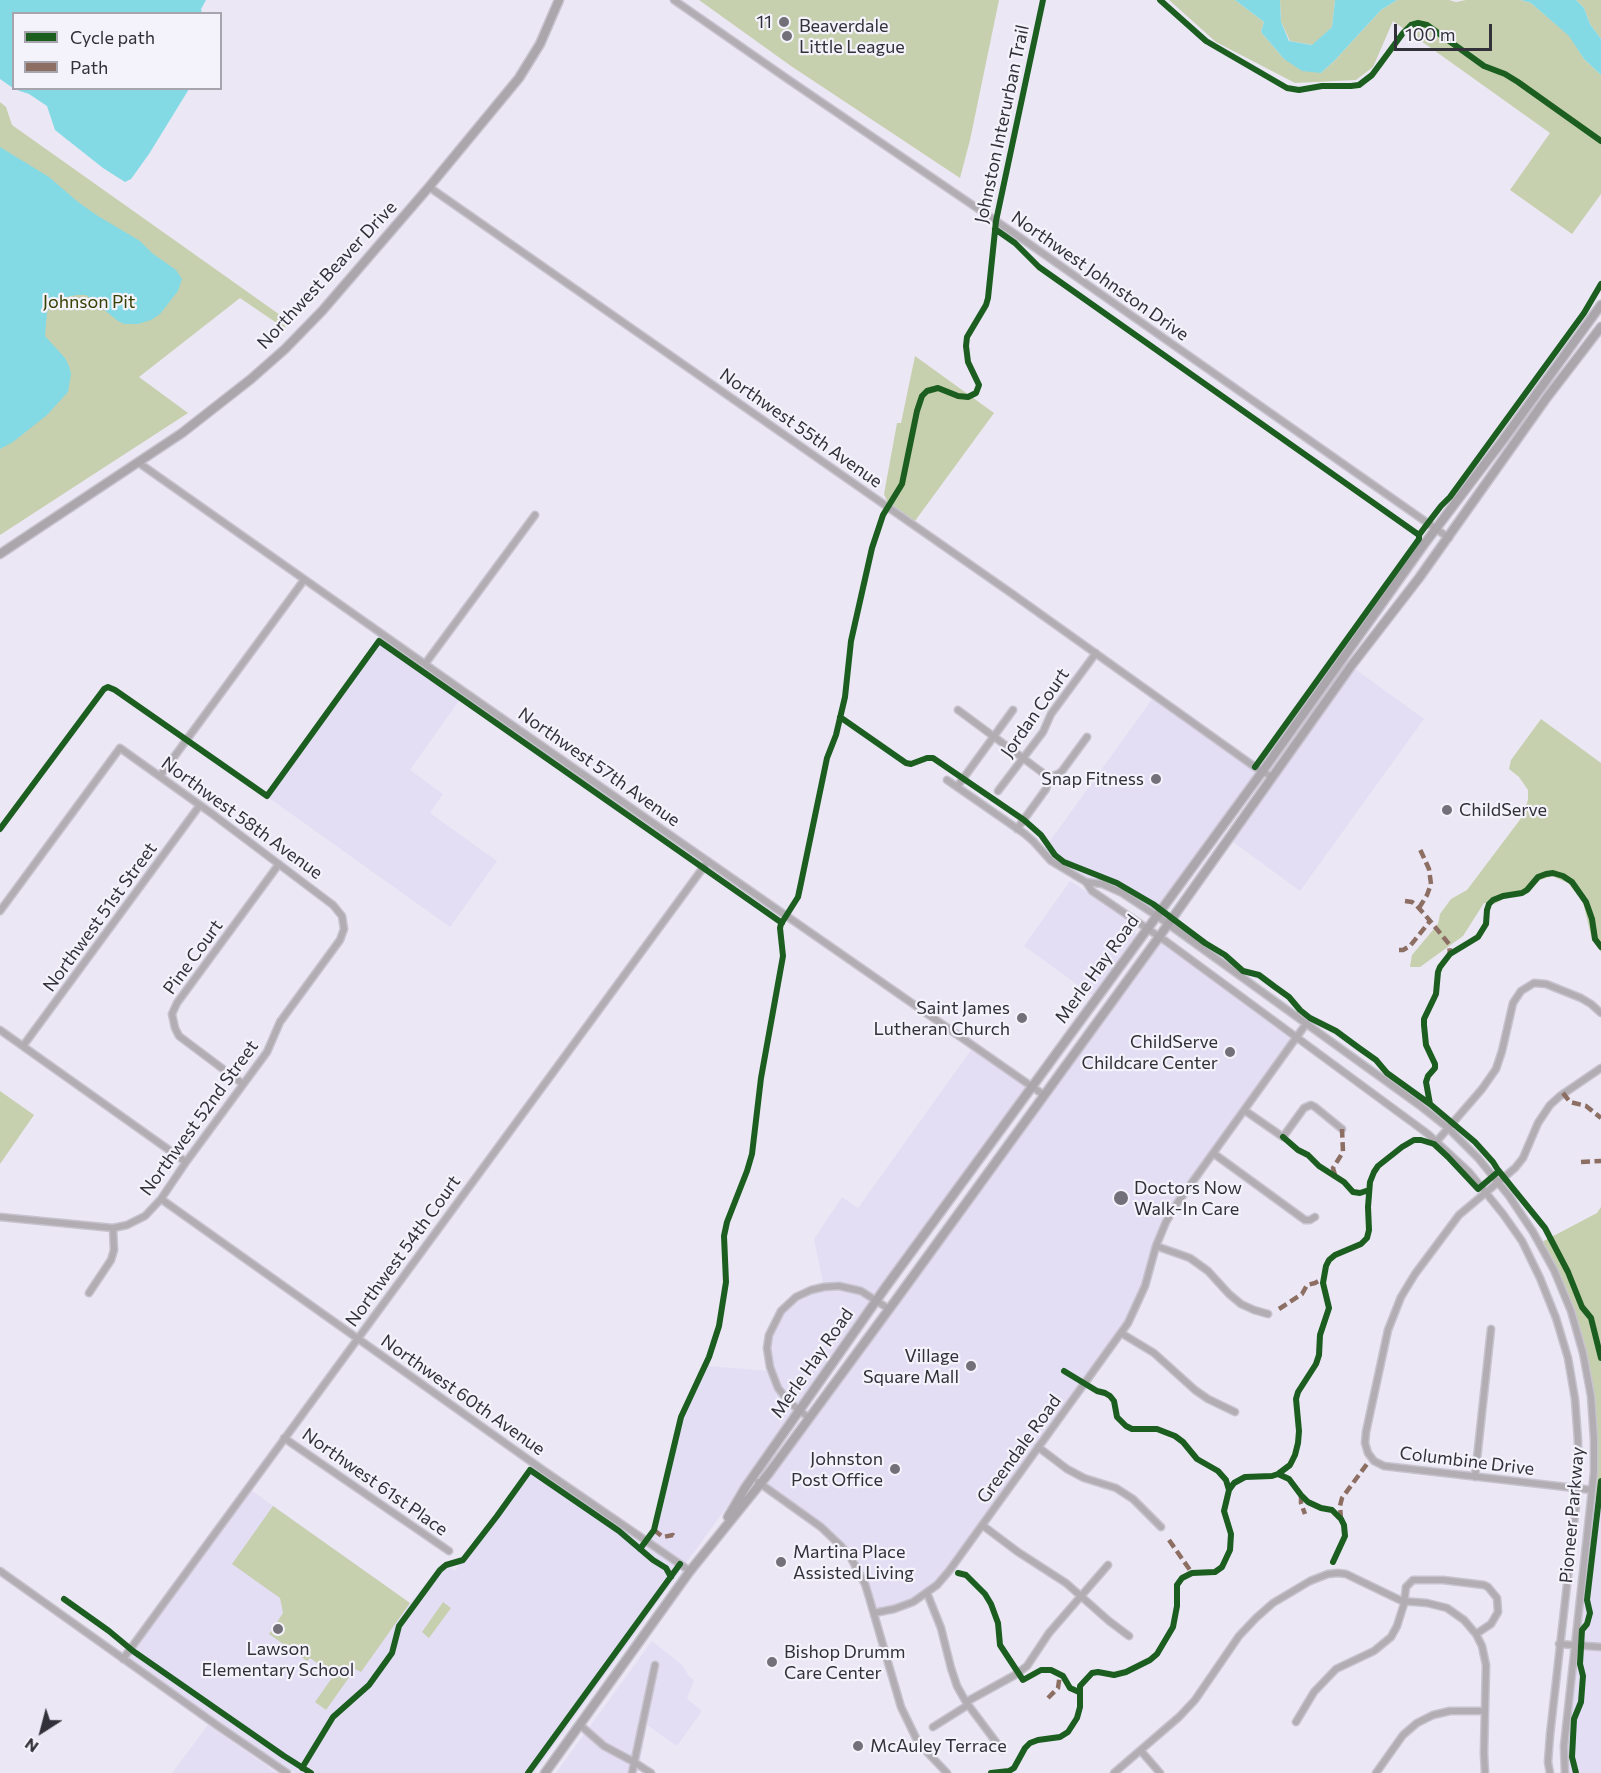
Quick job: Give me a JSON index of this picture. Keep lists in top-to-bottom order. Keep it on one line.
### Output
{"streets":{"main road":["Northwest Beaver Drive","Merle Hay Road"],"street":["Northwest Johnston Drive","Northwest 55th Avenue","Jordan Court","Northwest 57th Avenue","Northwest 58th Avenue","Northwest 51st Street","Pine Court","Northwest 52nd Street","Northwest 54th Court","Northwest 60th Avenue","Greendale Road","Columbine Drive","Northwest 61st Place","Pioneer Parkway"],"cycle path":["Johnston Interurban Trail"]},"crossings":[["Northwest Beaver Drive","Northwest 55th Avenue"],["Northwest Beaver Drive","Northwest 57th Avenue"],["Northwest Johnston Drive","Merle Hay Road"],["Northwest 55th Avenue","Jordan Court"],["Northwest 55th Avenue","Merle Hay Road"],["Northwest 57th Avenue","Merle Hay Road"],["Northwest 57th Avenue","Northwest 54th Court"],["Northwest 58th Avenue","Northwest 51st Street"],["Northwest 58th Avenue","Pine Court"],["Northwest 58th Avenue","Northwest 52nd Street"],["Pine Court","Northwest 52nd Street"],["Merle Hay Road","Northwest 60th Avenue"],["Merle Hay Road","Pioneer Parkway"],["Northwest 52nd Street","Northwest 60th Avenue"],["Northwest 54th Court","Northwest 60th Avenue"],["Northwest 54th Court","Northwest 61st Place"],["Greendale Road","Pioneer Parkway"],["Columbine Drive","Pioneer Parkway"]],"parks":["Johnson Pit"],"places":["11","Beaverdale Little League","Snap Fitness","ChildServe","Saint James Lutheran Church","ChildServe Childcare Center","Doctors Now Walk-In Care","Village Square Mall","Johnston Post Office","Martina Place Assisted Living","Lawson Elementary School","Bishop Drumm Care Center","McAuley Terrace"],"legend":["Cycle path","Path"],"scale_bar":"100 m","north":"bottom left"}
